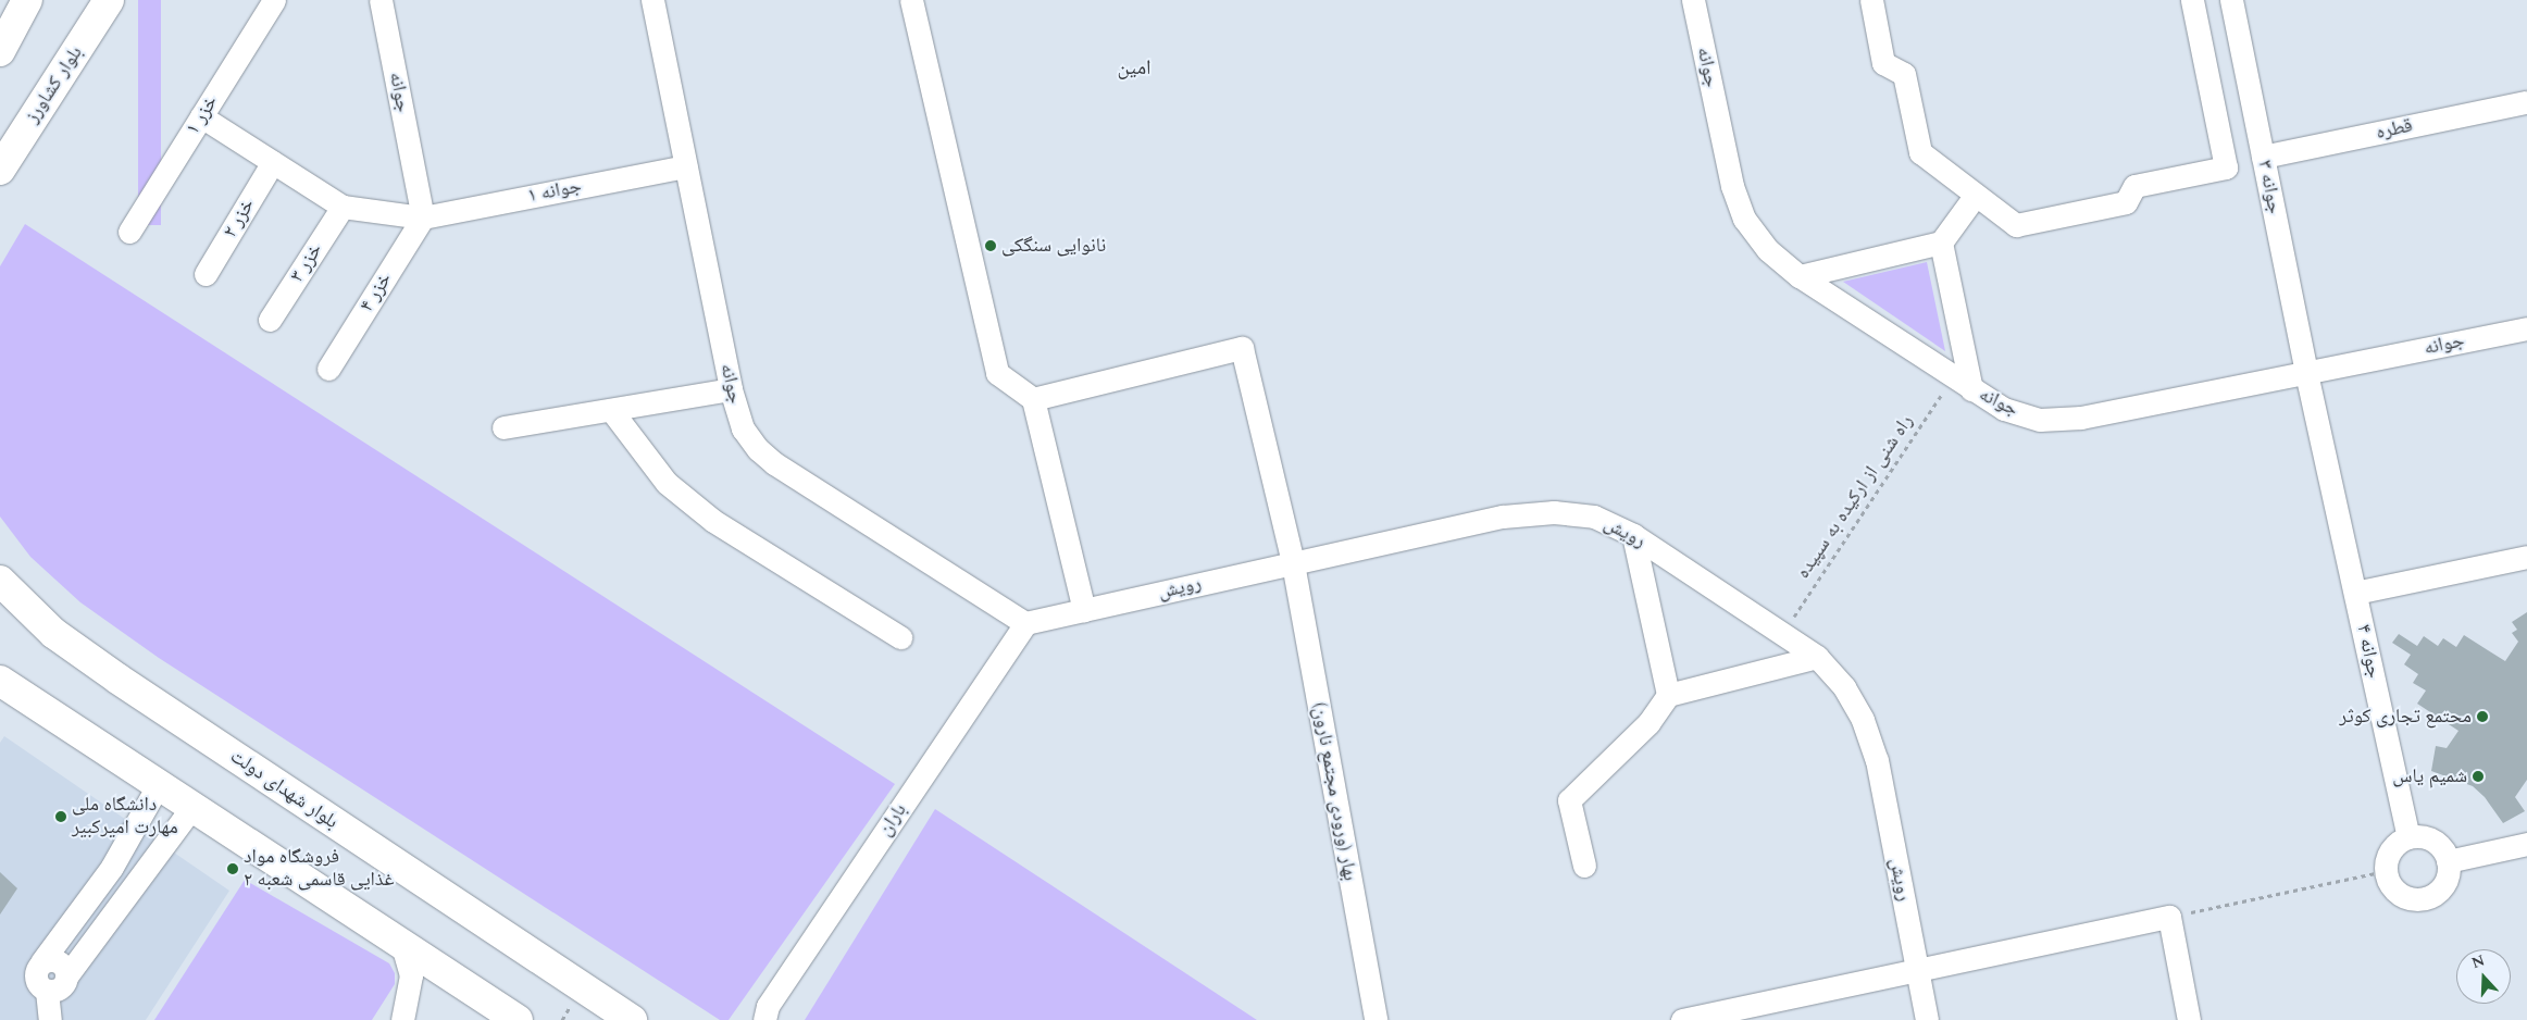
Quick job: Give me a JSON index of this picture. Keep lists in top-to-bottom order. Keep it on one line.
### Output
{"streets":{"main road":["بلوار کشاورز","بلوار شهدای دولت"],"street":["جوانه","خزر ۱","قطره","جوانه ۳","جوانه ۱","خزر ۲","خزر ۳","خزر ۴","رویش","جوانه ۴","بهار (ورودی مجتمع نارون)","باران"],"path":["راه شنی از ارکیده به سپیده"]},"crossings":[["جوانه","جوانه ۳"],["جوانه","جوانه ۱"],["جوانه","خزر ۴"],["جوانه","راه شنی از ارکیده به سپیده"],["جوانه","رویش"],["جوانه","جوانه ۴"],["جوانه","باران"],["قطره","جوانه ۳"],["جوانه ۳","جوانه ۴"],["جوانه ۱","خزر ۳"],["جوانه ۱","خزر ۴"],["راه شنی از ارکیده به سپیده","رویش"],["رویش","بهار (ورودی مجتمع نارون)"],["رویش","باران"]],"districts":["امین"],"places":["نانوایی سنگکی","محتمع تجاری کوثر","شمیم یاس","دانشگاه ملی مهارت امیرکبیر","فروشگاه مواد غذایی قاسمی شعبه ۲"],"north":"top"}
